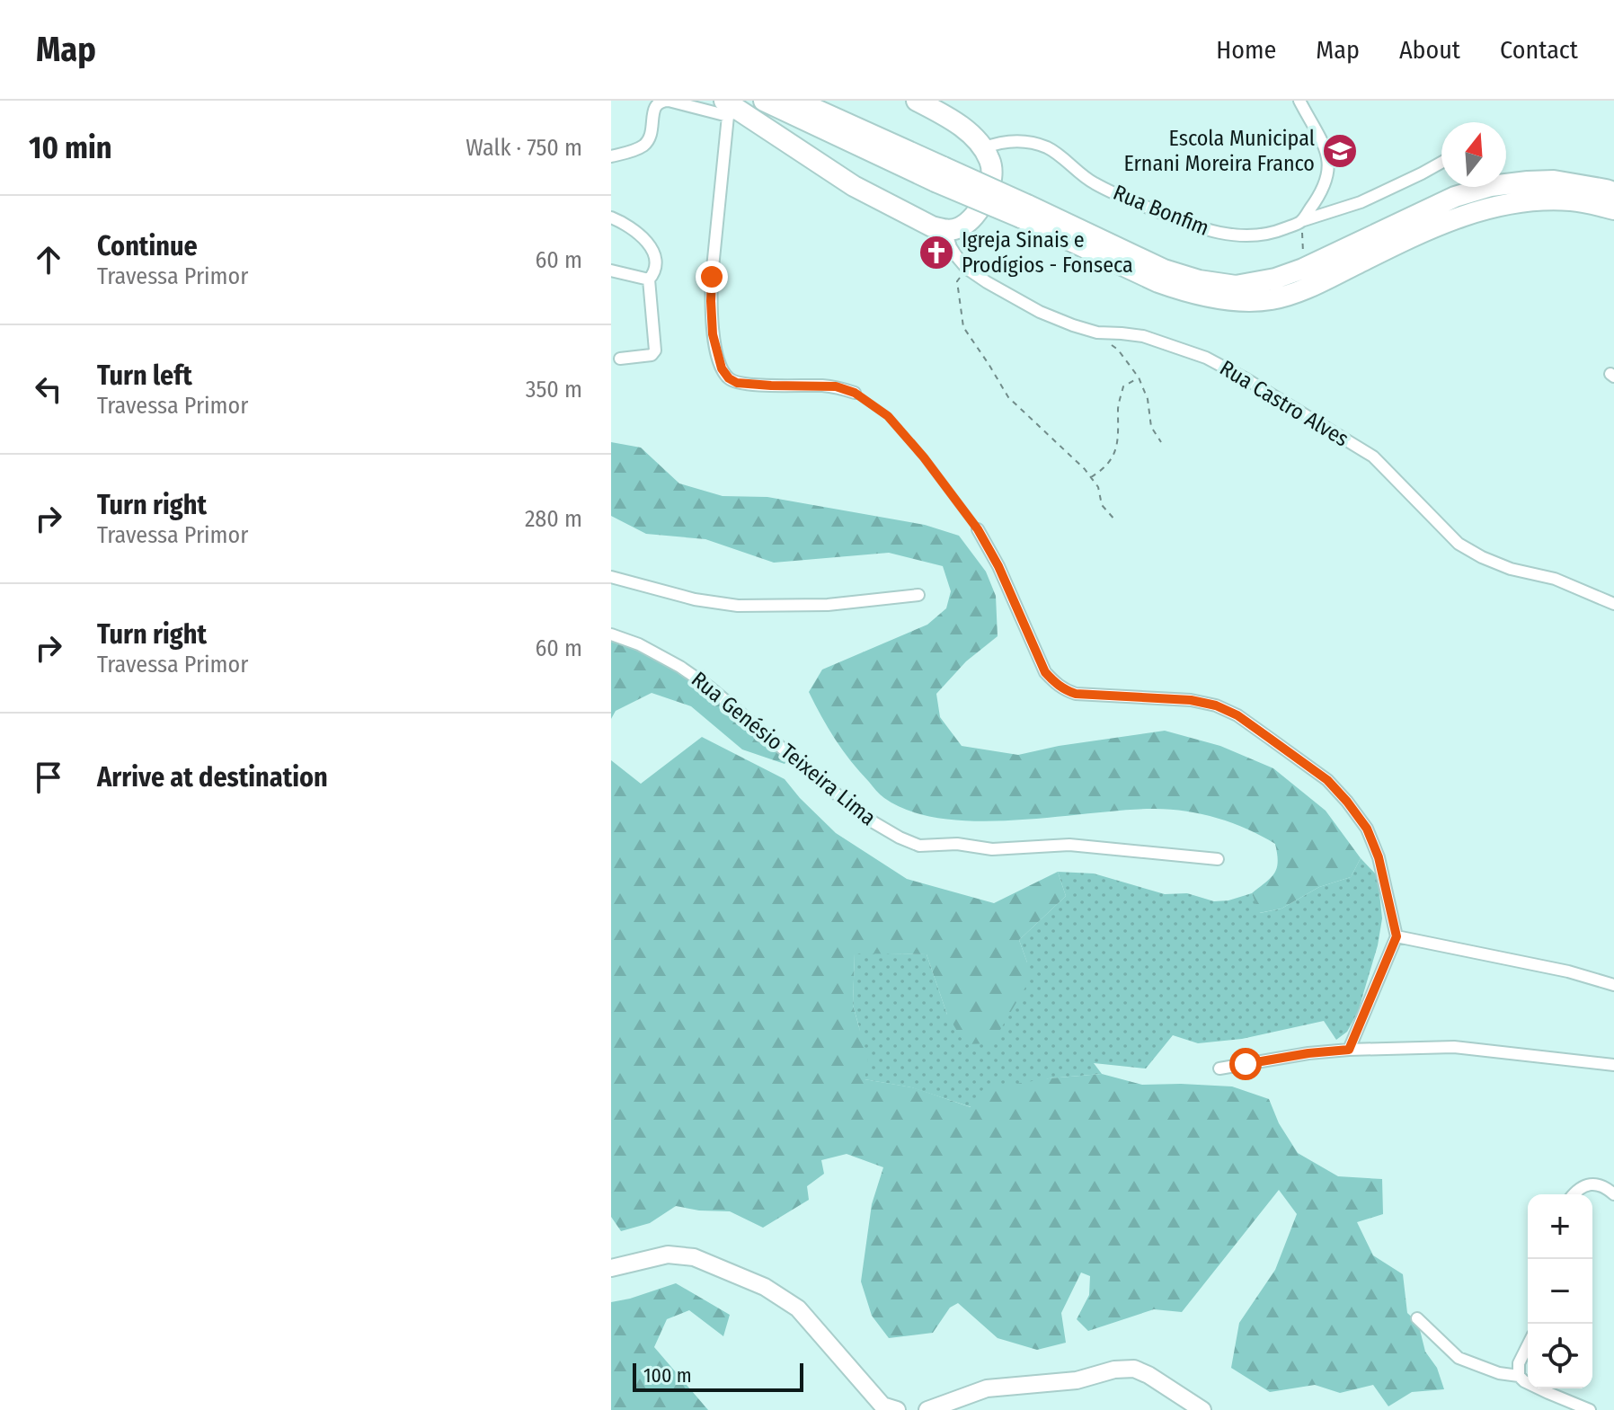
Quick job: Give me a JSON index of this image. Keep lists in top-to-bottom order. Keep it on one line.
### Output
{"streets":{"street":["Rua Bonfim","Rua Castro Alves","Rua Genésio Teixeira Lima"]},"places":{"school or university":["Escola Municipal Ernani Moreira Franco"],"church":["Igreja Sinais e Prodígios - Fonseca"]},"scale_bar":"100 m","north":"top","page":{"header":"Map","nav":["Home","Map","About","Contact"],"heading":["10 min","Walk · 750 m"],"list":[["Continue","Travessa Primor","60 m"],["Turn left","Travessa Primor","350 m"],["Turn right","Travessa Primor","280 m"],["Turn right","Travessa Primor","60 m"],"Arrive at destination"],"map_buttons":["+","−"],"scale":"100 m"}}
